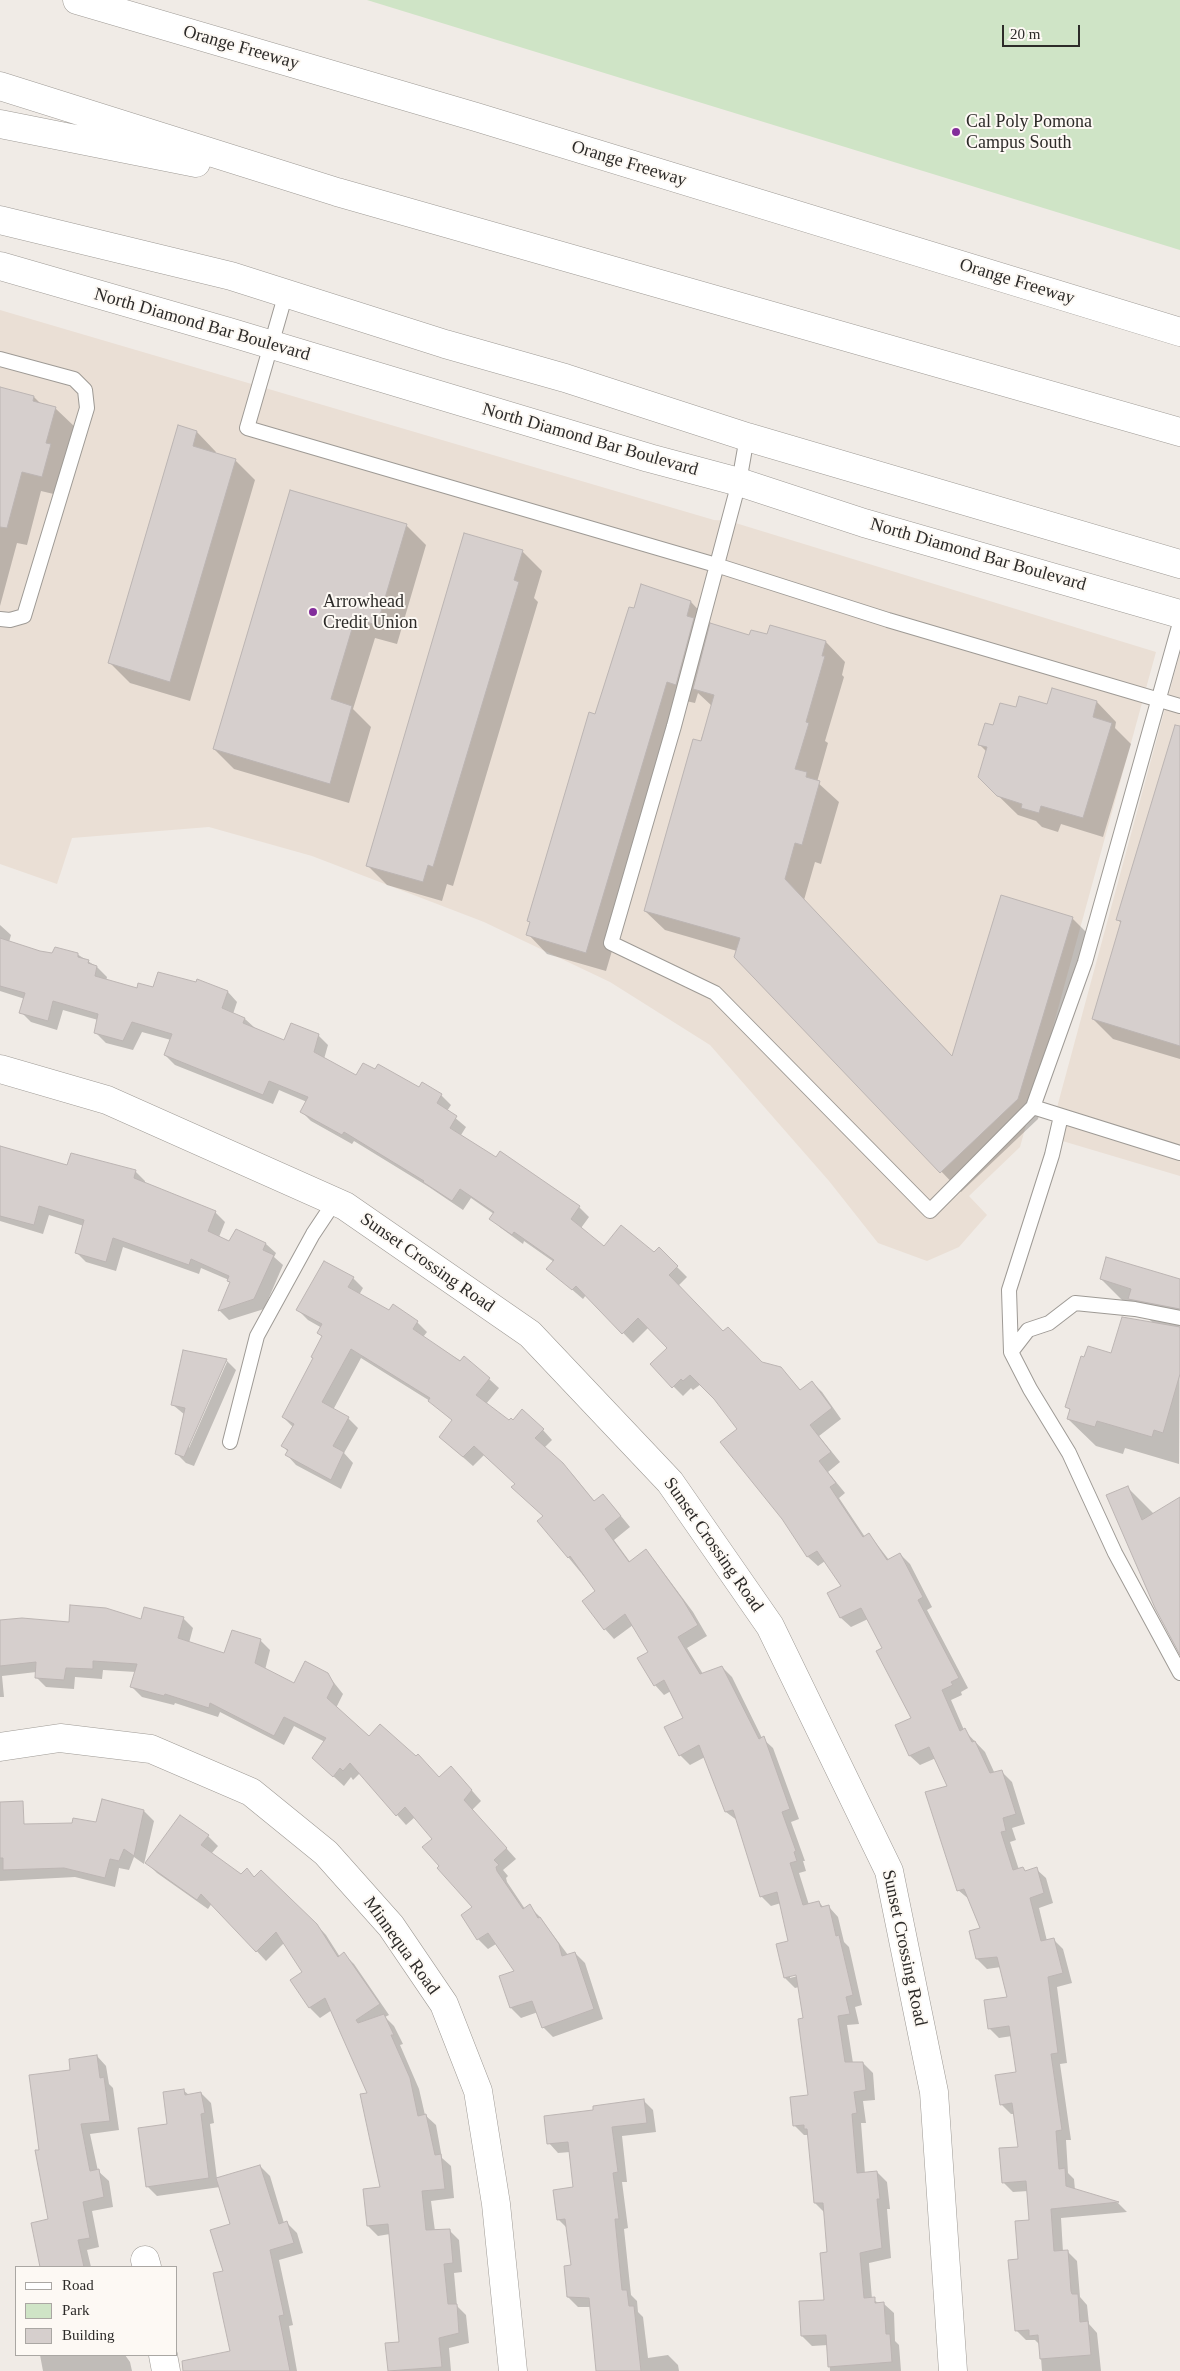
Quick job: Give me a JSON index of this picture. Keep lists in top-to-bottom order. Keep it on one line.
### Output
{"streets":{"main road":["Orange Freeway","North Diamond Bar Boulevard","Sunset Crossing Road","Minnequa Road"]},"places":["Cal Poly Pomona Campus South","Arrowhead Credit Union"],"legend":["Road","Park","Building"],"scale_bar":"20 m"}
